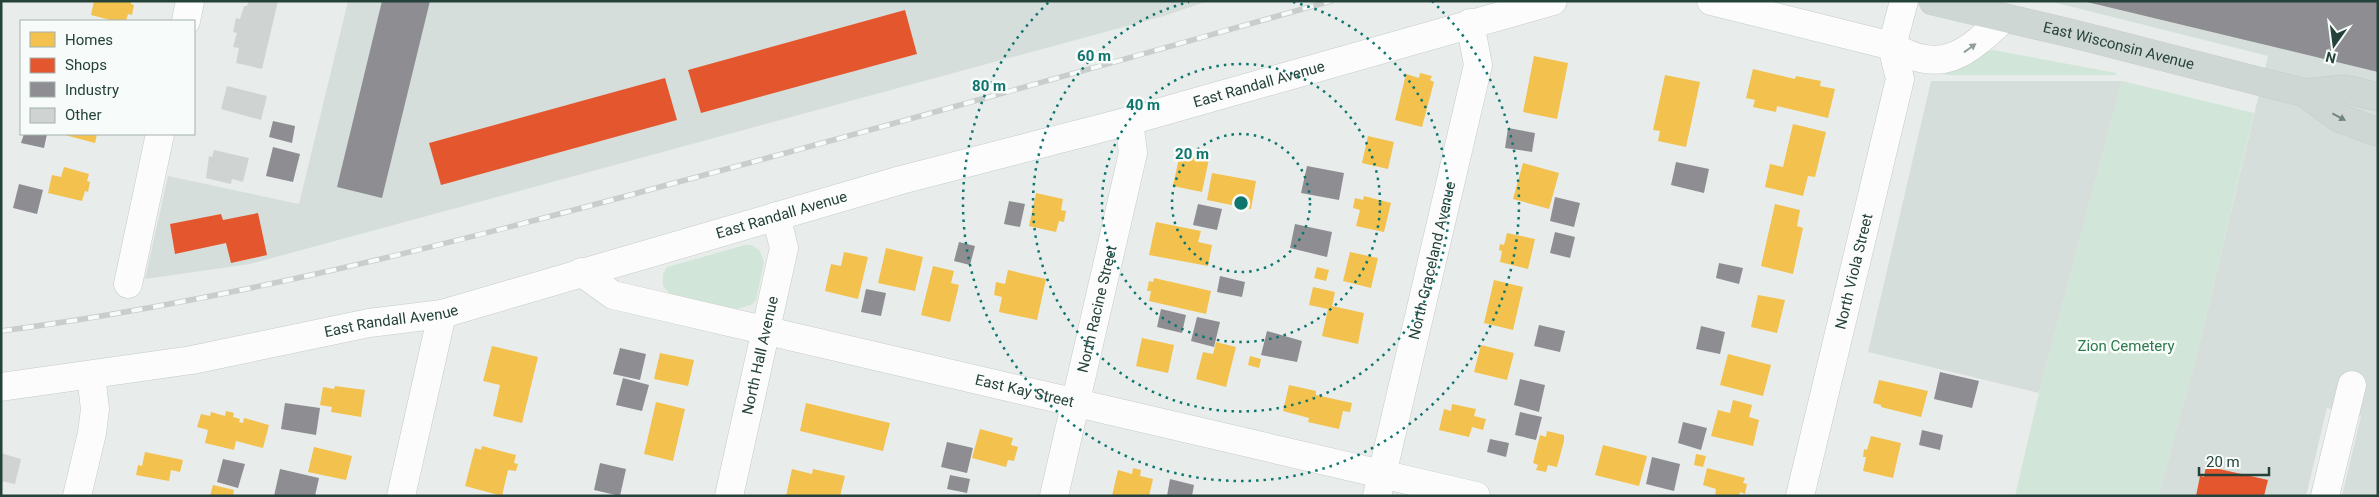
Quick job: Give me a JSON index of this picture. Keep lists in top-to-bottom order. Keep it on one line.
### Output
{"streets":{"main road":["East Wisconsin Avenue"],"street":["East Randall Avenue","North Graceland Avenue","North Viola Street","North Racine Street","North Hall Avenue","East Kay Street"]},"crossings":[["East Randall Avenue","North Graceland Avenue"],["East Randall Avenue","North Racine Street"],["East Randall Avenue","North Hall Avenue"],["East Randall Avenue","East Kay Street"],["North Graceland Avenue","East Kay Street"],["North Racine Street","East Kay Street"],["North Hall Avenue","East Kay Street"]],"parks":["Zion Cemetery"],"legend":["Homes","Shops","Industry","Other"],"scale_bar":"20 m","north":"bottom","rings":["60 m","80 m","40 m","20 m"]}
